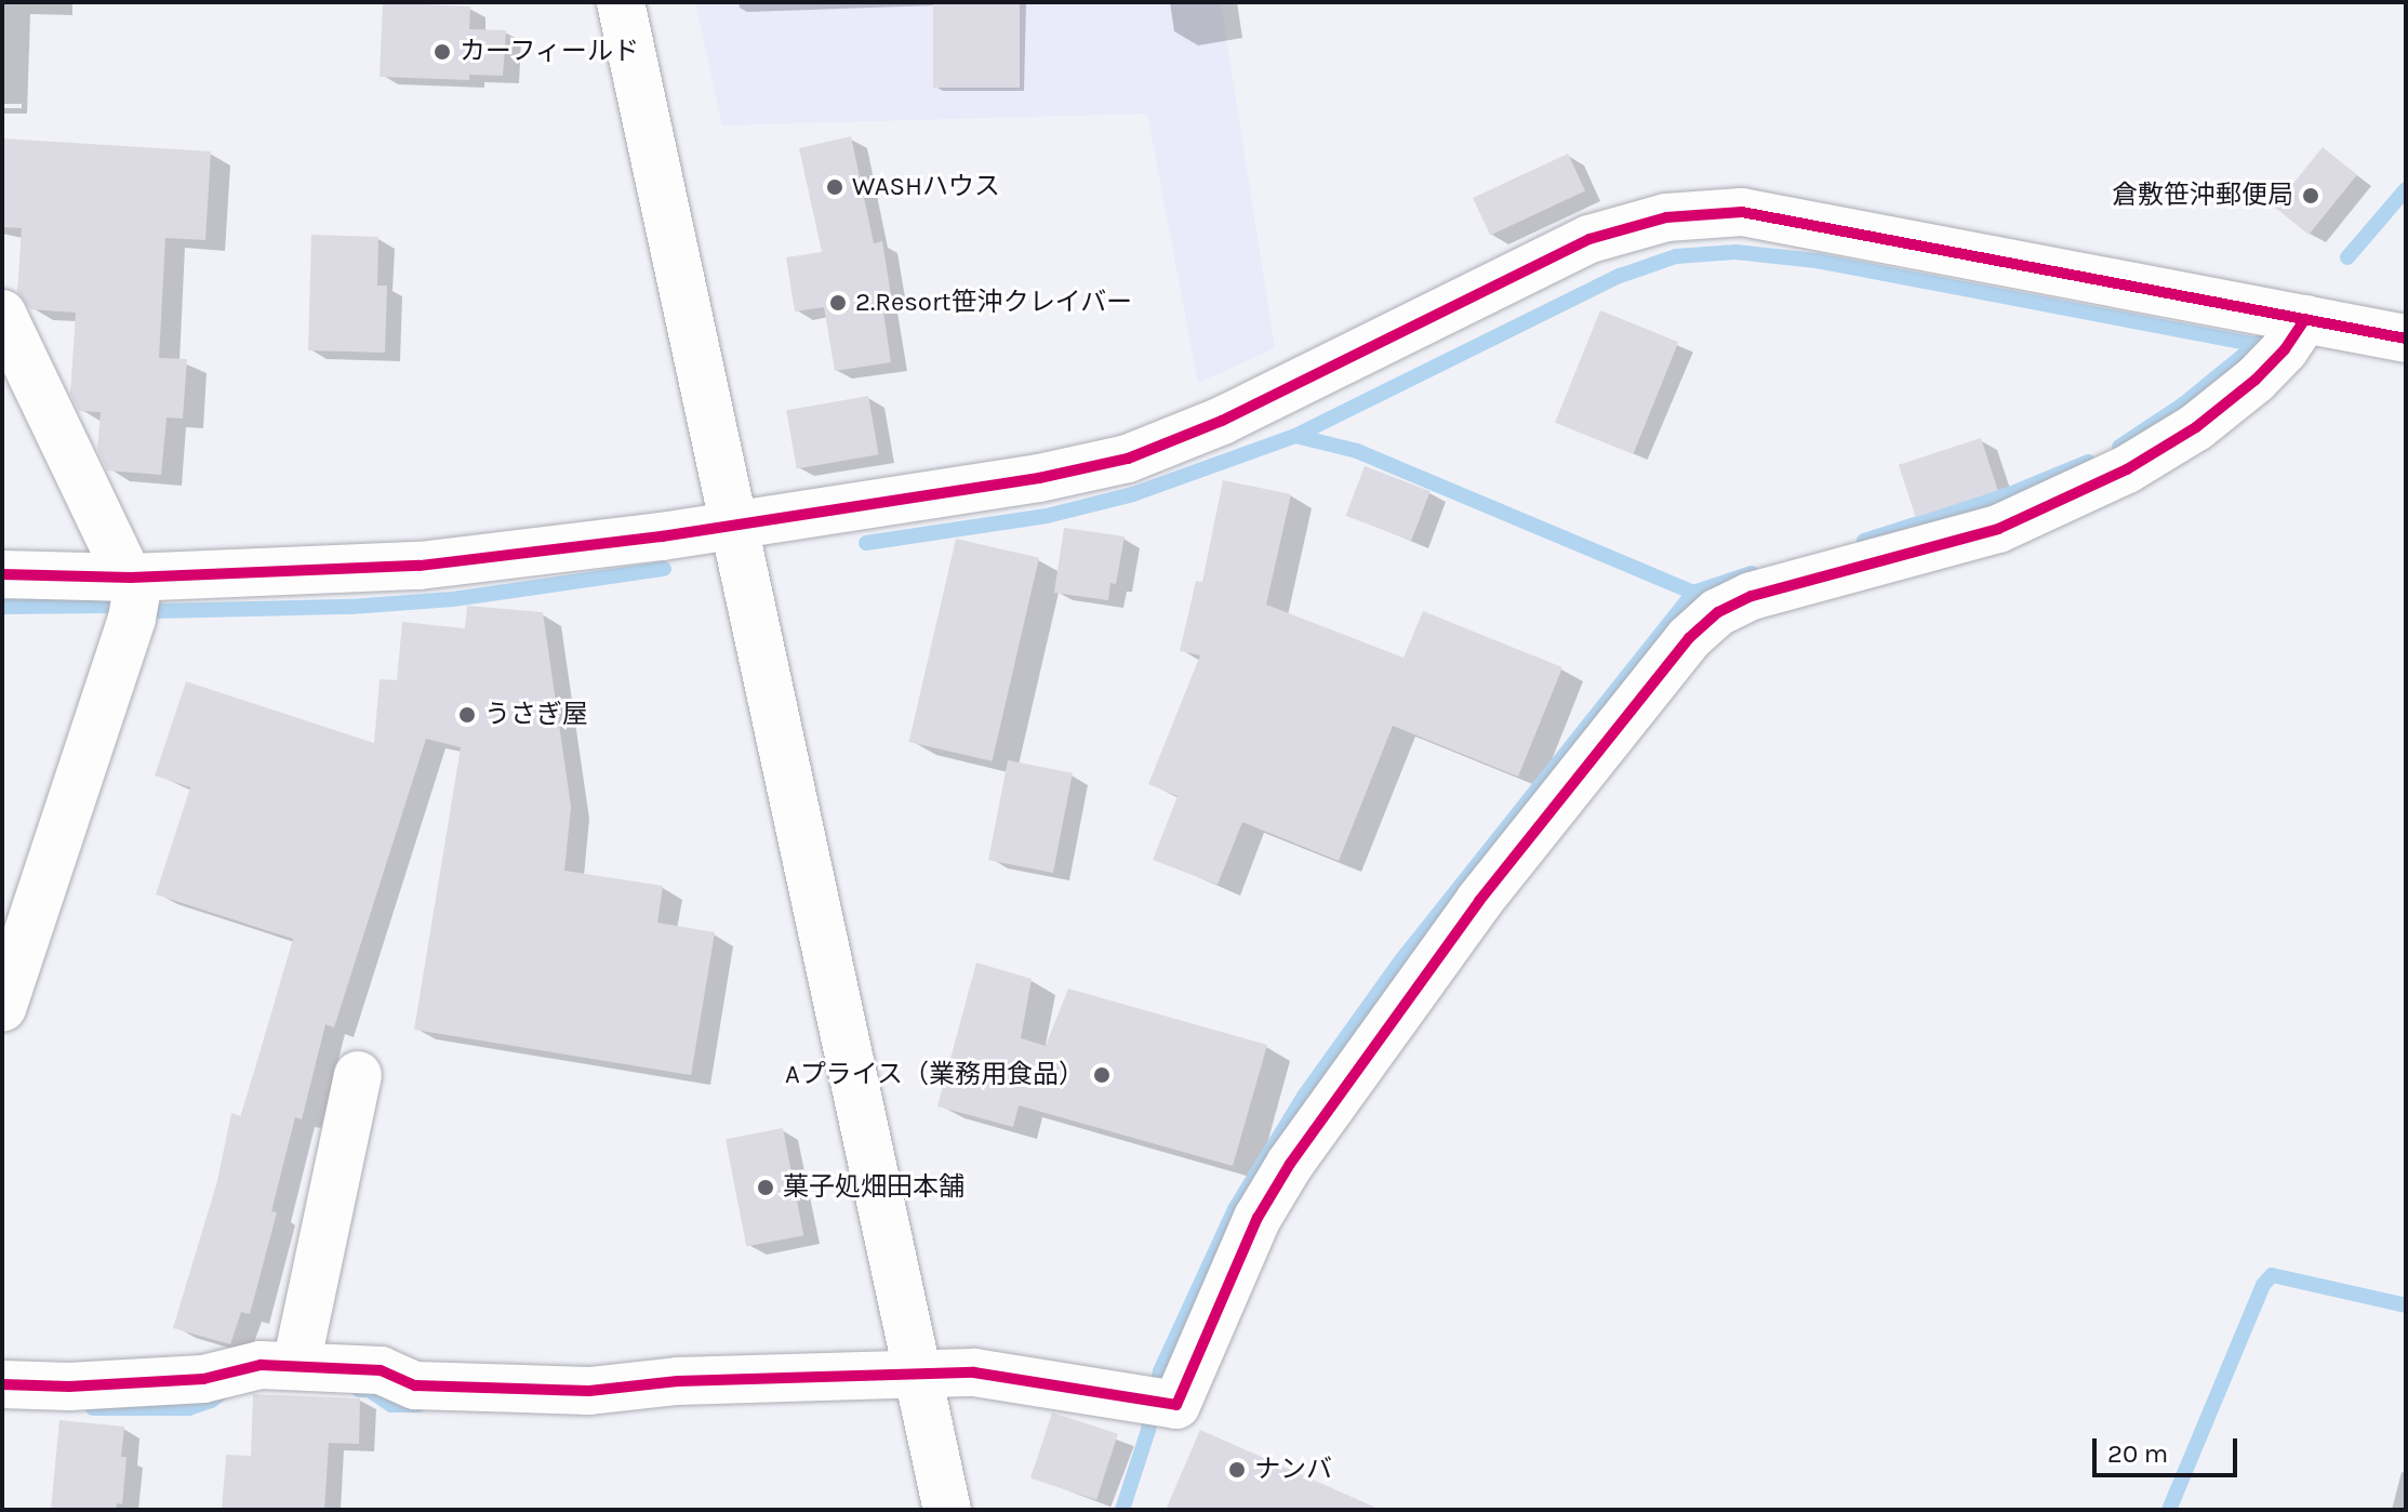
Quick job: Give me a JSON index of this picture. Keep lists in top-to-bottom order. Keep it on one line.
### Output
{"places":["カーフィールド","WASHハウス","倉敷笹沖郵便局","2.Resort笹沖クレイバー","うさぎ屋","Aプライス（業務用食品）","菓子処畑田本舗","ナンバ"],"scale_bar":"20 m"}
